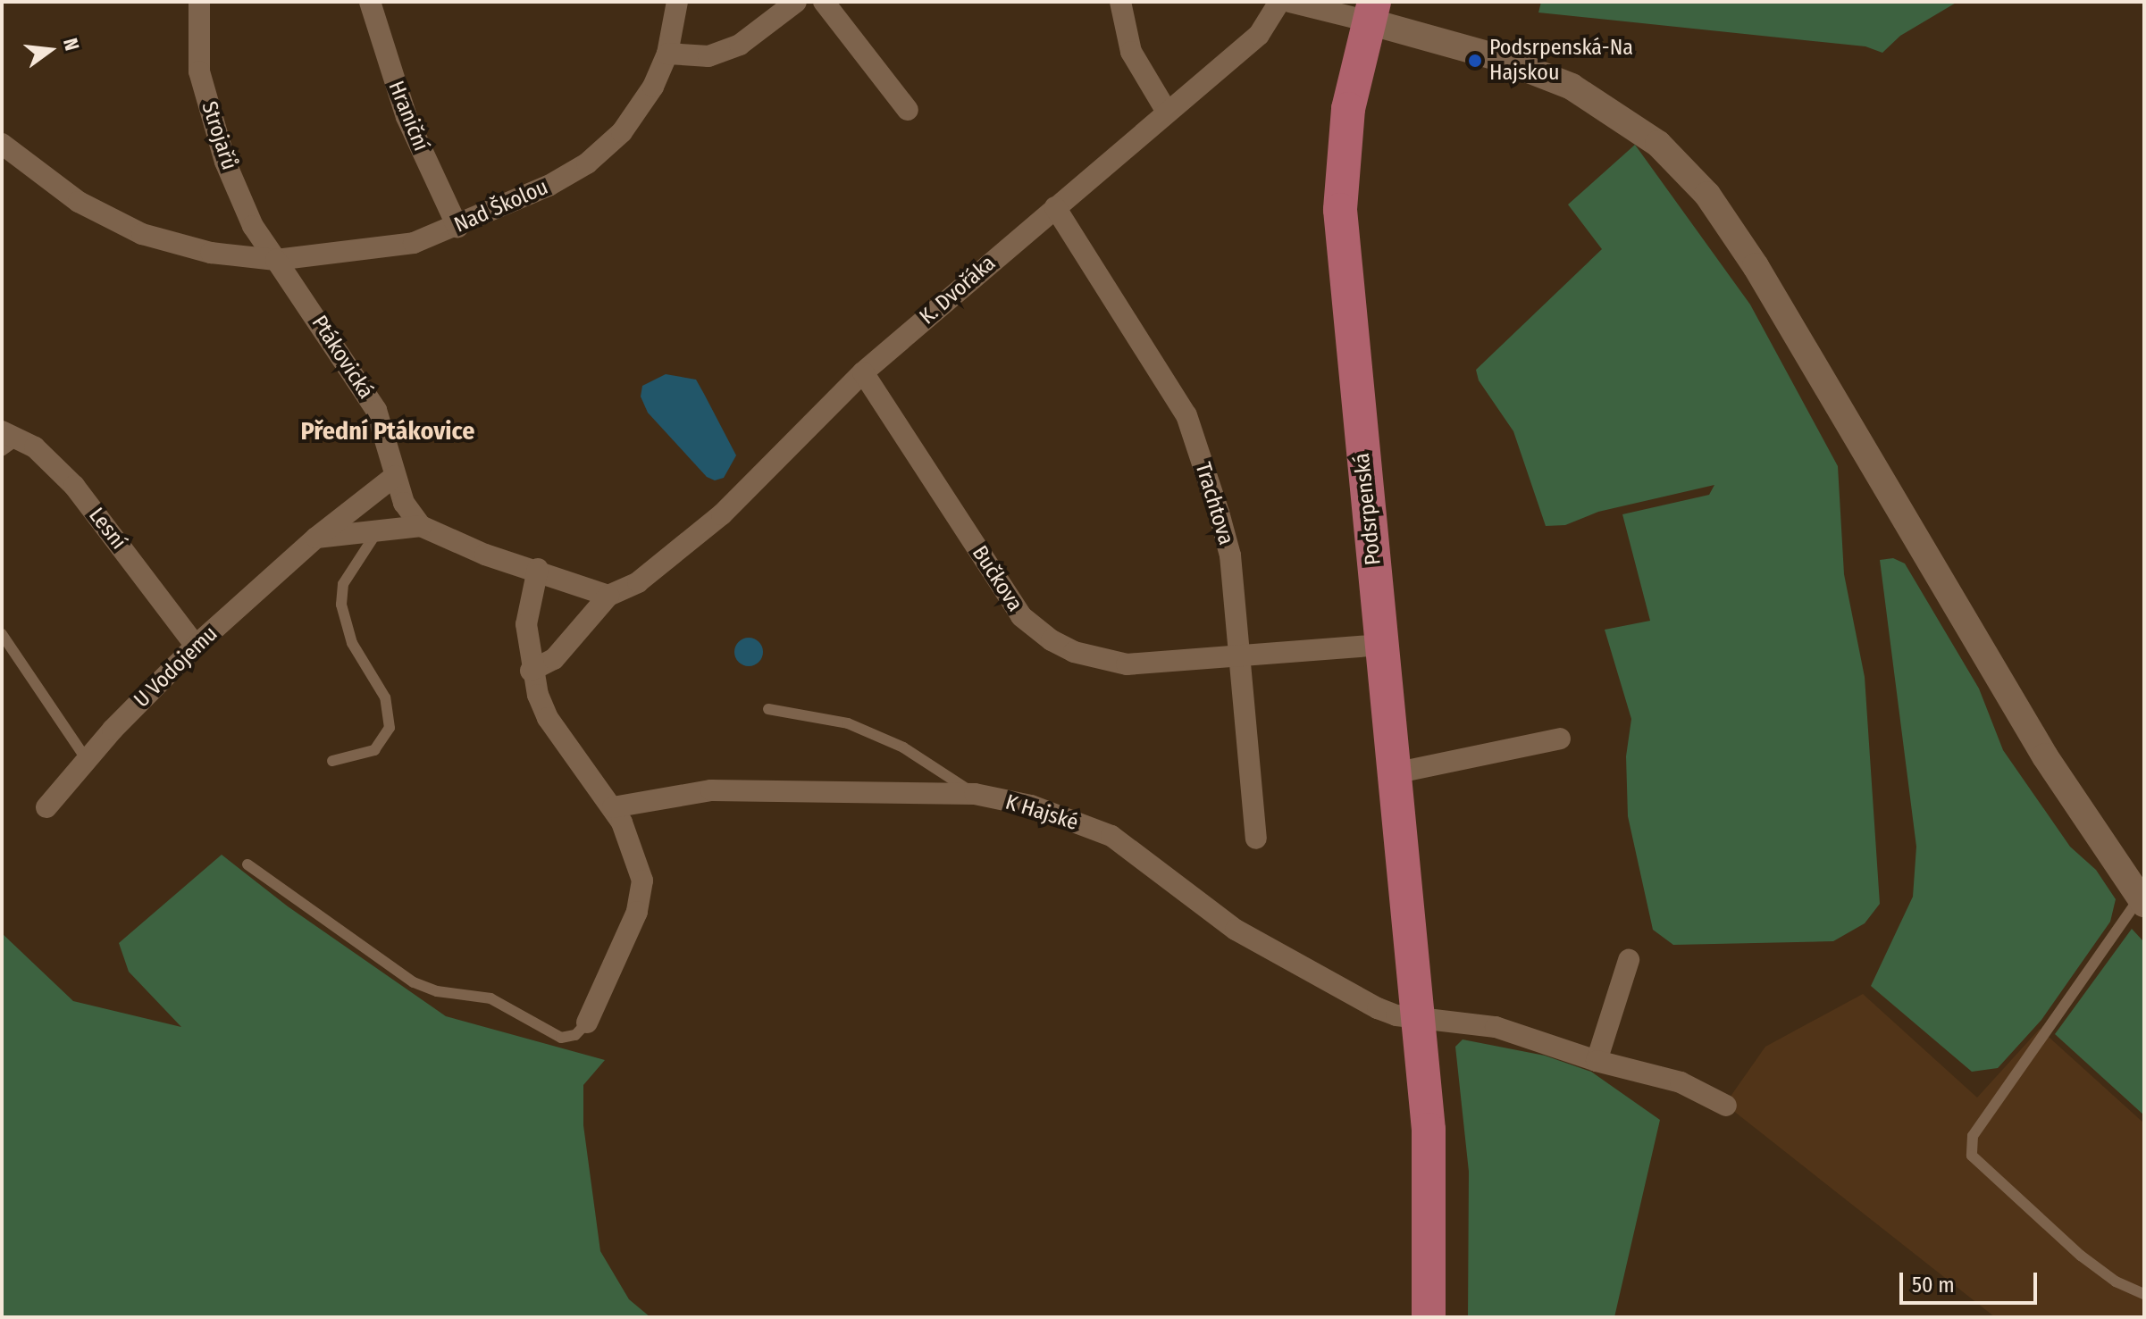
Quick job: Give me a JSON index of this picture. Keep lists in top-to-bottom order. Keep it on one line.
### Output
{"streets":{"main road":["Podsrpenská"],"street":["Hraniční","Strojařů","Nad Školou","K. Dvořáka","Ptákovická","Trachtova","Lesní","Bučkova","U Vodojemu","K Hajské"]},"crossings":[["Hraniční","Nad Školou"],["Strojařů","Nad Školou"],["Strojařů","Ptákovická"],["Nad Školou","Ptákovická"],["K. Dvořáka","Trachtova"],["K. Dvořáka","Bučkova"],["Ptákovická","U Vodojemu"],["Trachtova","Bučkova"],["Podsrpenská","Bučkova"],["Podsrpenská","K Hajské"],["Lesní","U Vodojemu"]],"districts":["Přední Ptákovice"],"places":["Podsrpenská-Na Hajskou"],"scale_bar":"50 m","north":"right"}
